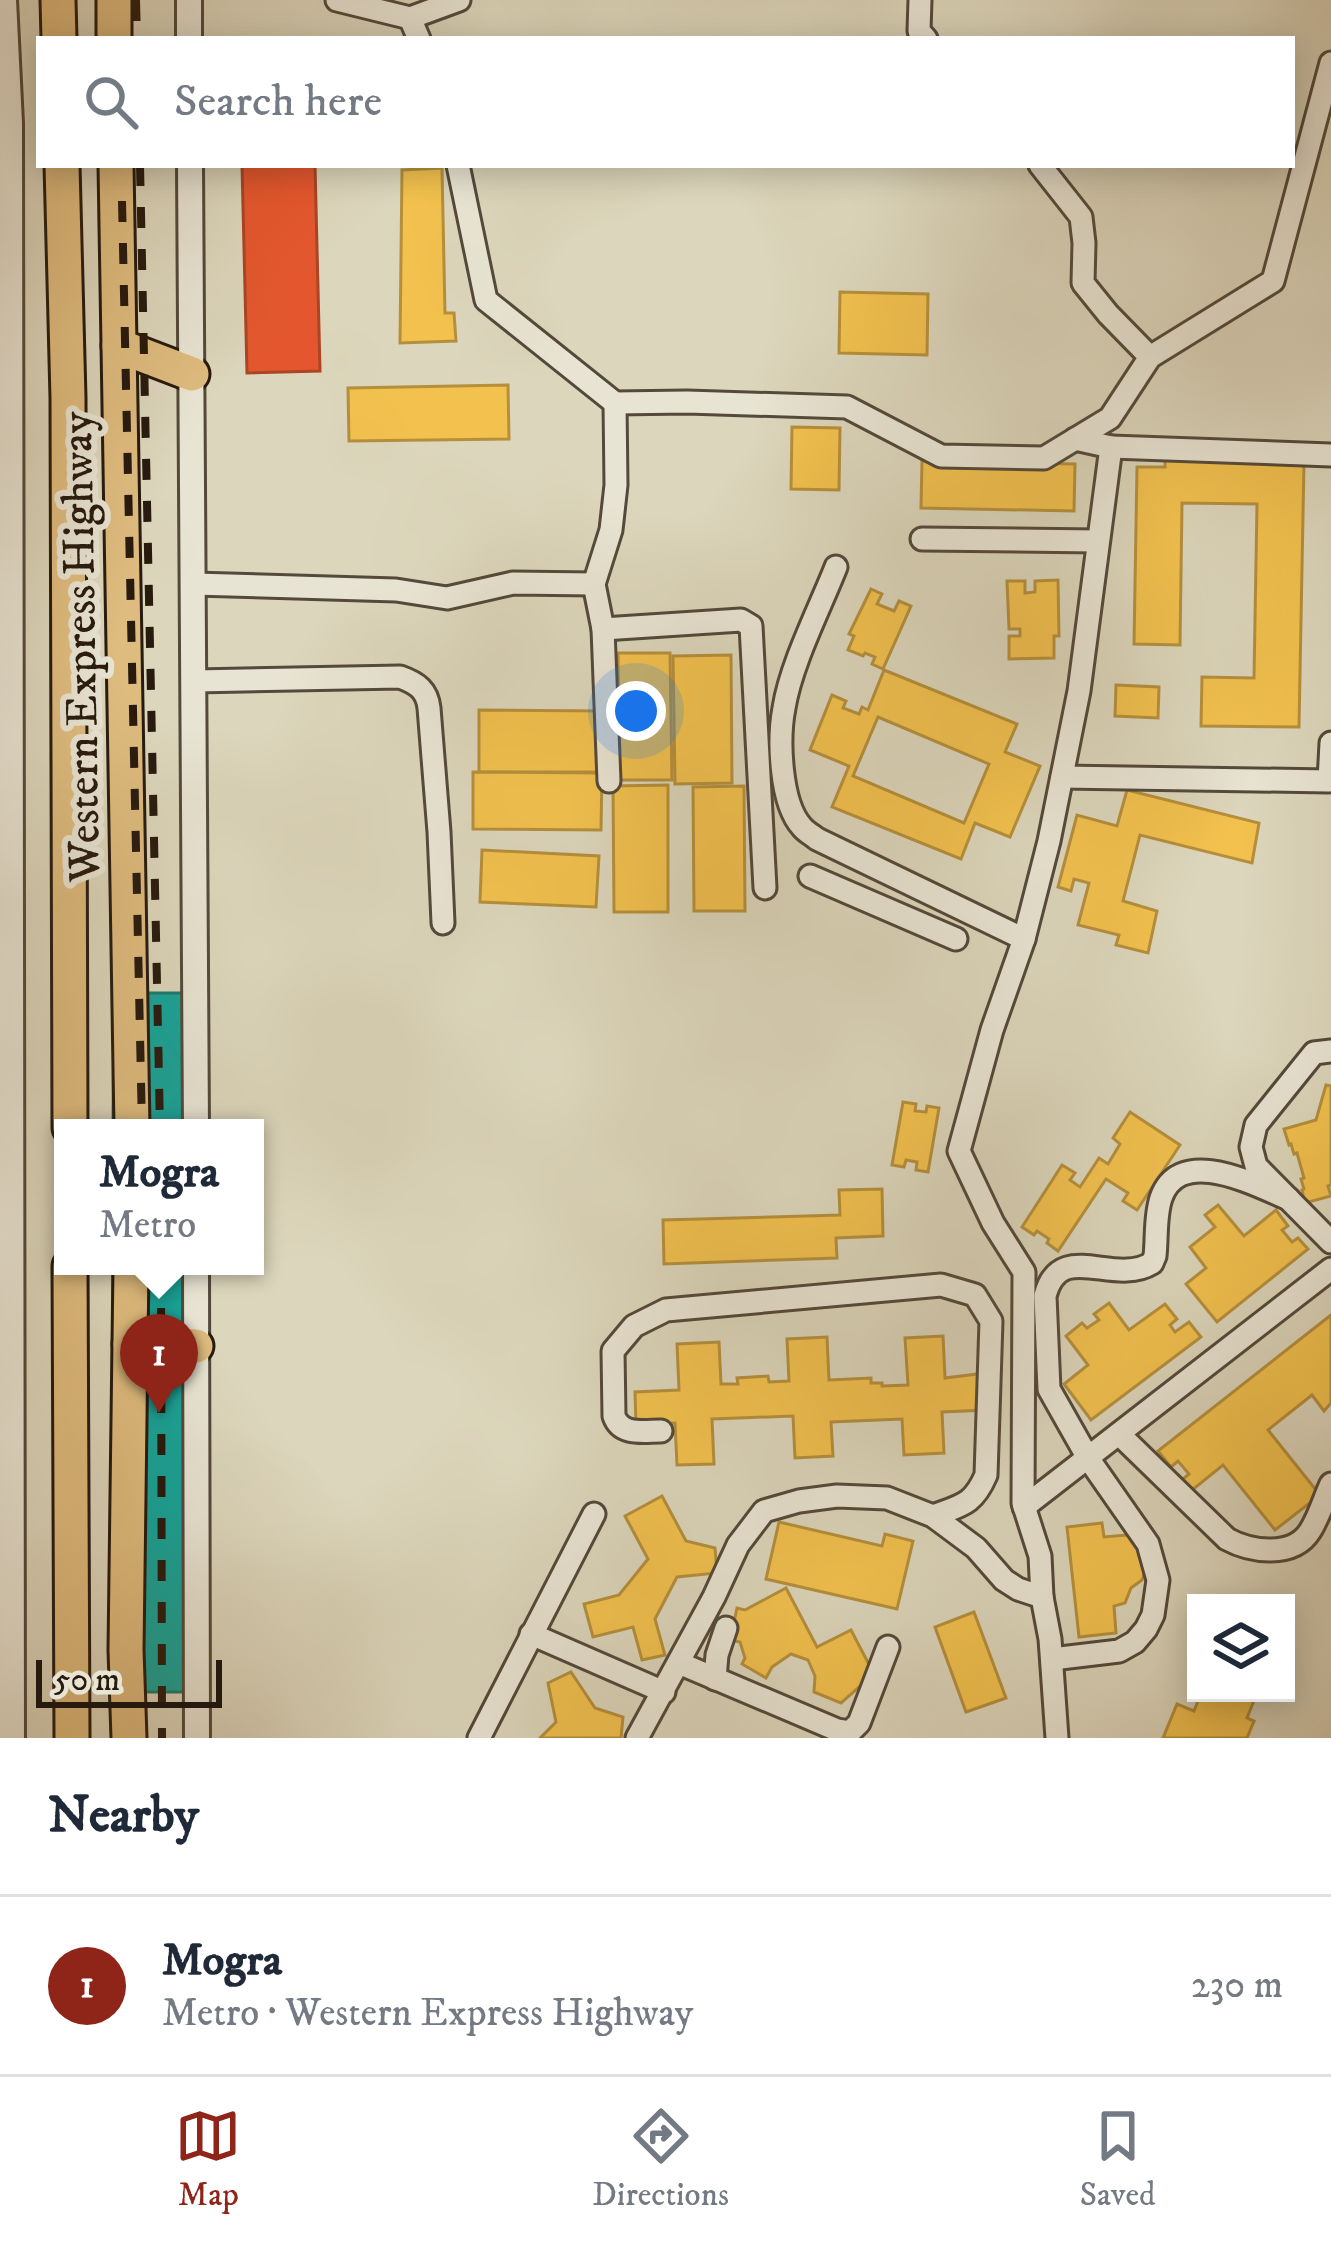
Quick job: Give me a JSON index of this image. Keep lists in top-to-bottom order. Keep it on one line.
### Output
{"streets":{"highway":["Western Express Highway"]},"scale_bar":"50 m","page":{"search":"Search here","popup":["Mogra","Metro"],"pins":"1","scale":"50 m","heading":"Nearby","list":[{"mark":"1","name":"Mogra","note":"Metro · Western Express Highway","value":"230 m"}],"nav":["Map","Directions","Saved"]}}
